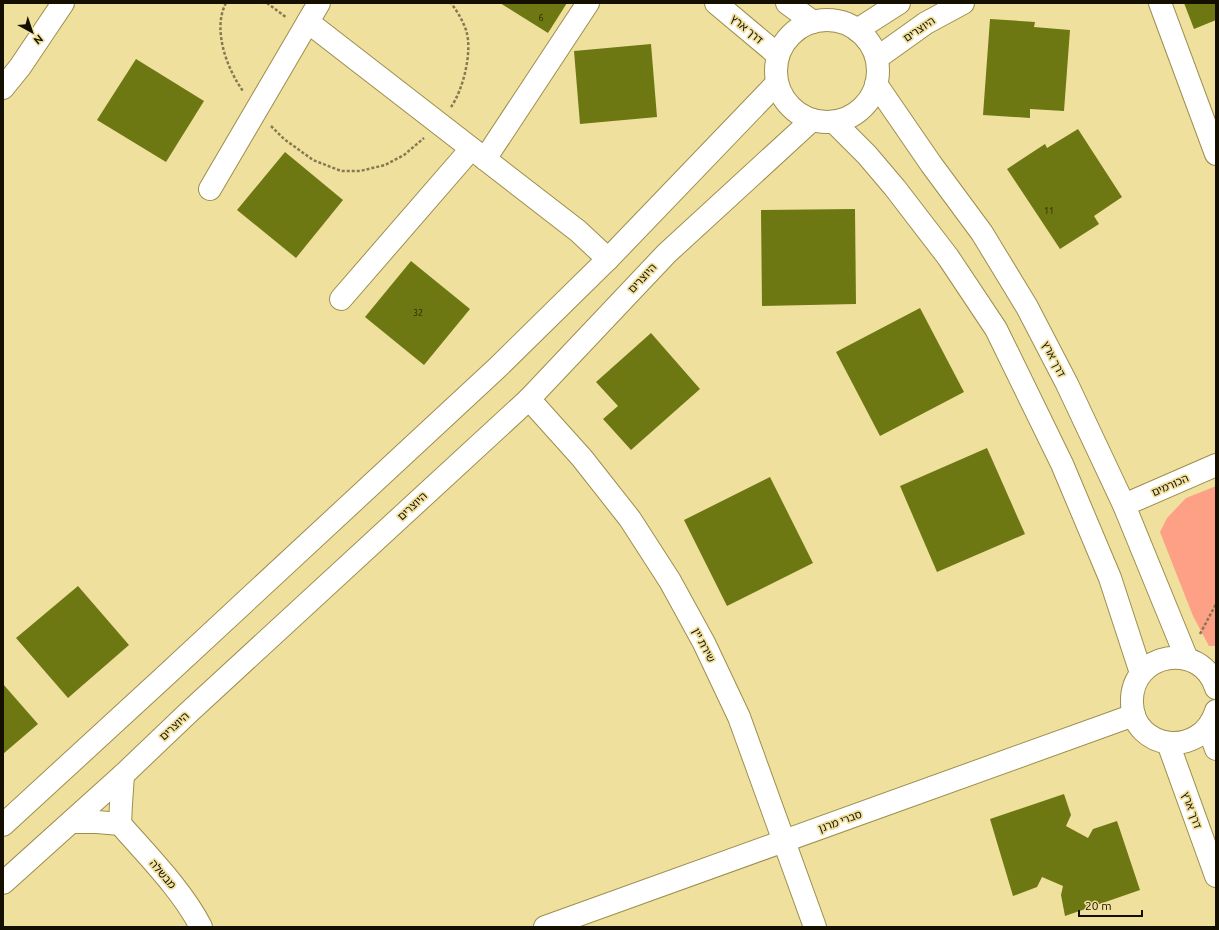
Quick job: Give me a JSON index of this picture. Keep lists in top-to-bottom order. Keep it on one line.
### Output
{"streets":{"street":["דרך ארץ","היוצרים","הכורמים","שירת יין","סברי מרנן","מבשלה"]},"crossings":[["דרך ארץ","היוצרים"],["דרך ארץ","הכורמים"],["היוצרים","שירת יין"],["שירת יין","סברי מרנן"]],"house_numbers":["6","11","32"],"scale_bar":"20 m","north":"bottom right"}
